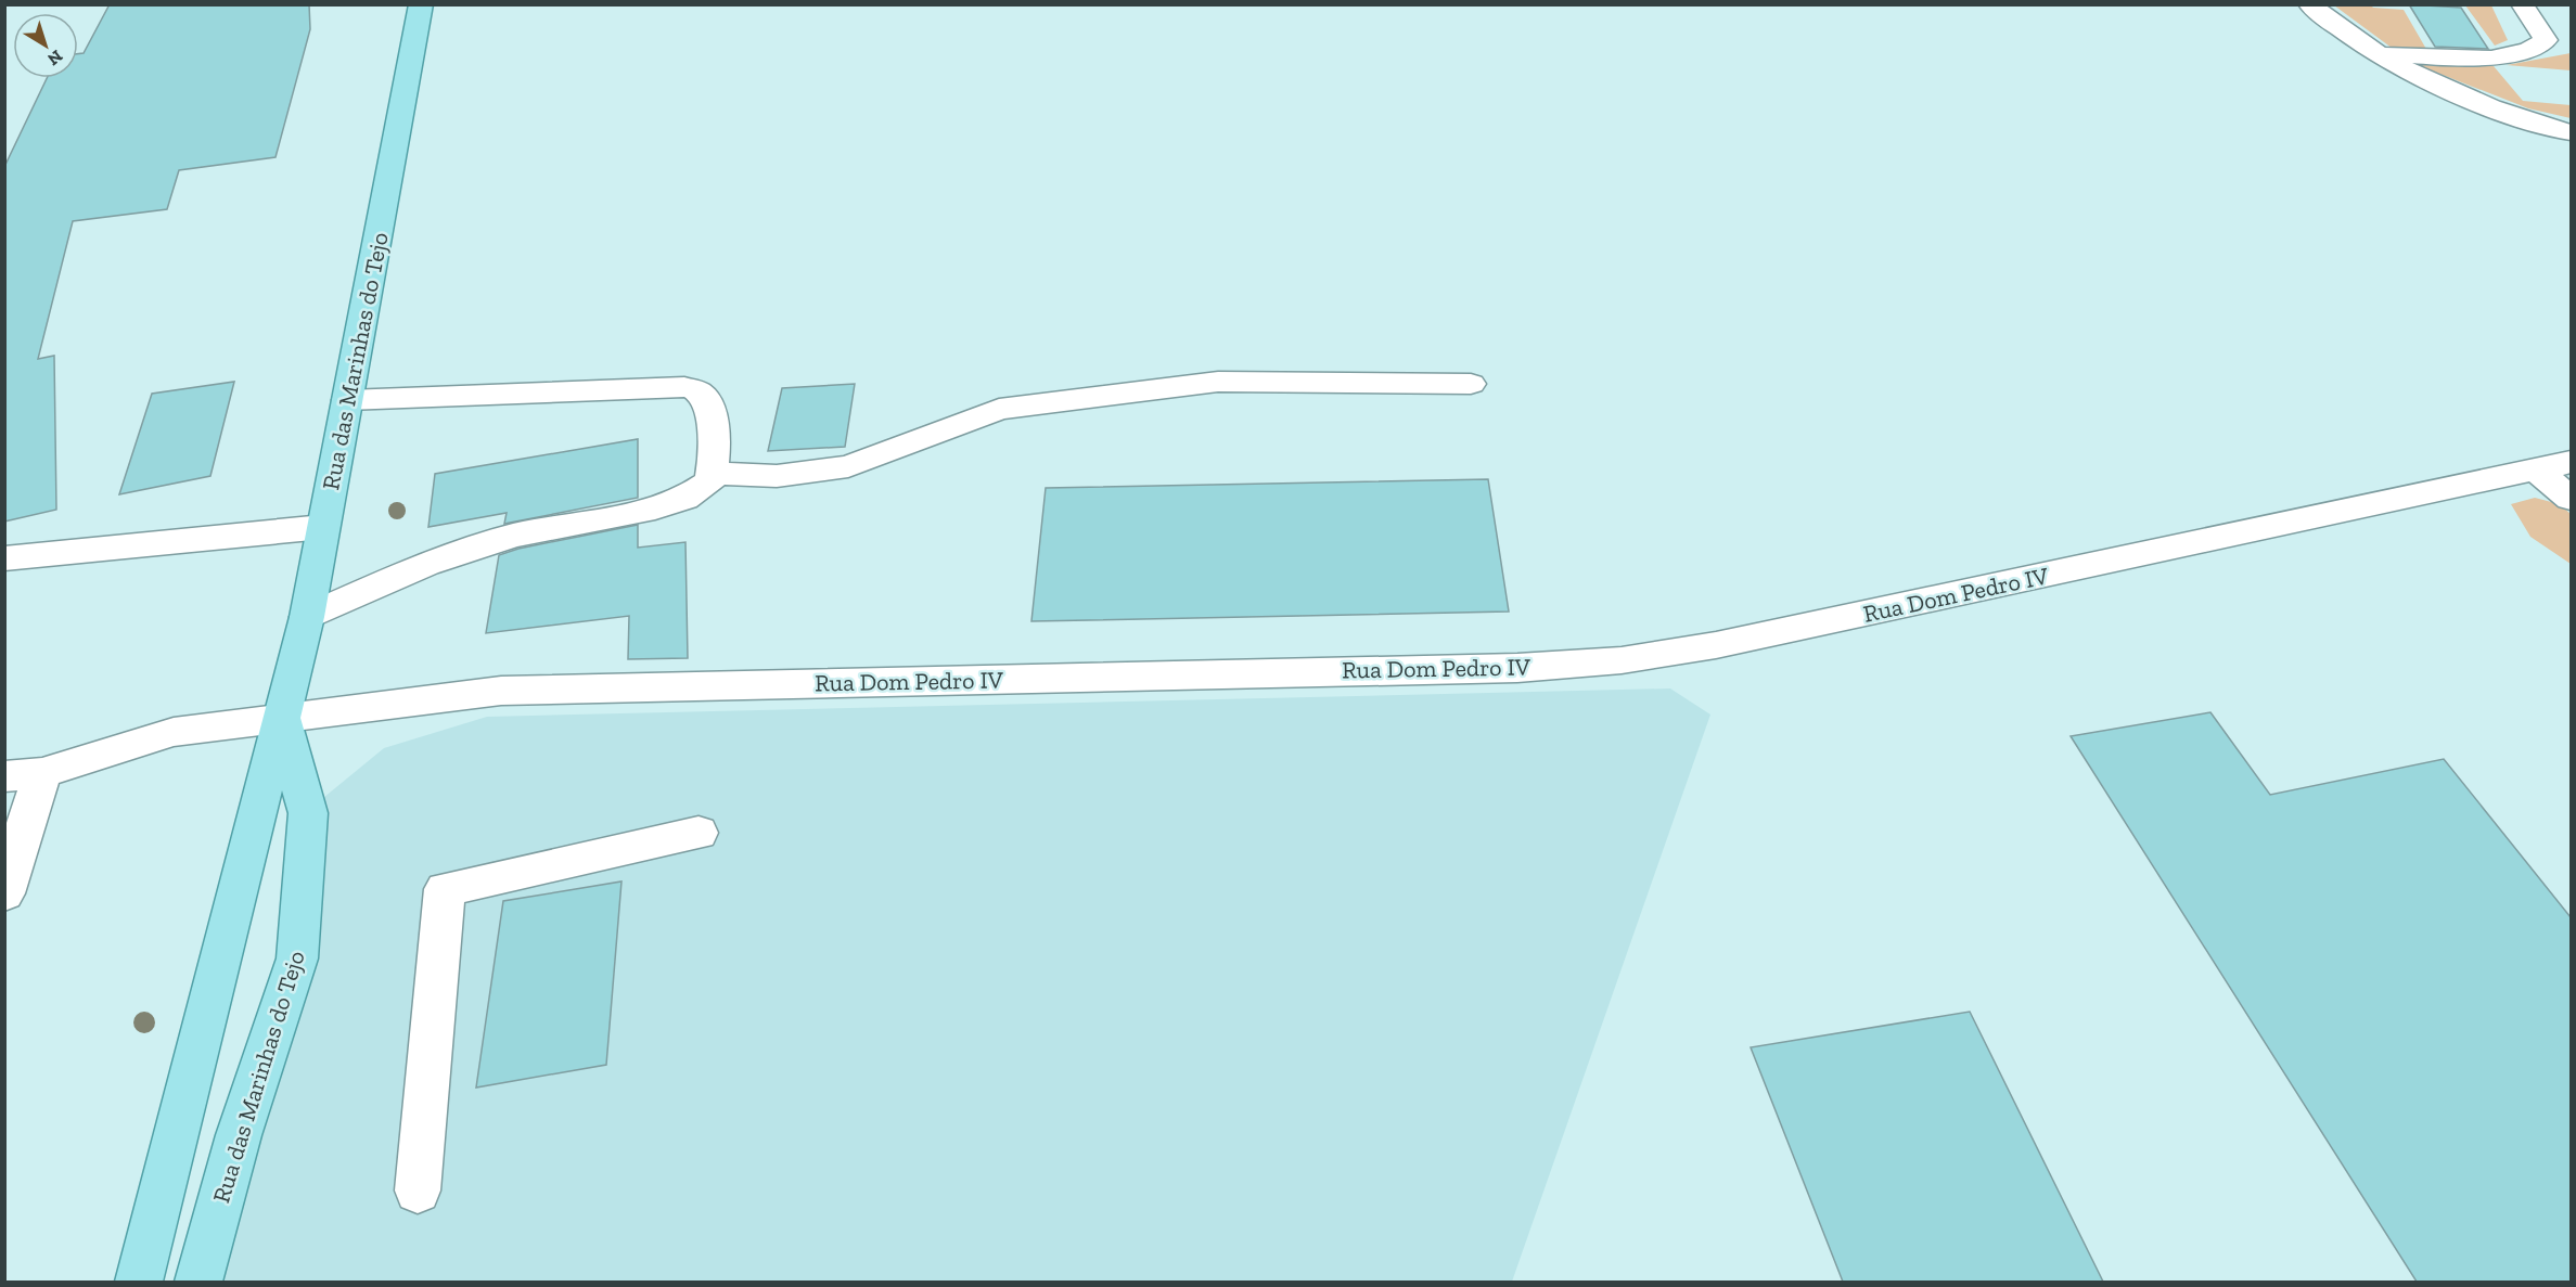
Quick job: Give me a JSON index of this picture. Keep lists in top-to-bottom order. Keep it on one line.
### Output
{"streets":{"main road":["Rua das Marinhas do Tejo"],"street":["Rua Dom Pedro IV"]},"crossings":[["Rua das Marinhas do Tejo","Rua Dom Pedro IV"]],"north":"bottom right"}
